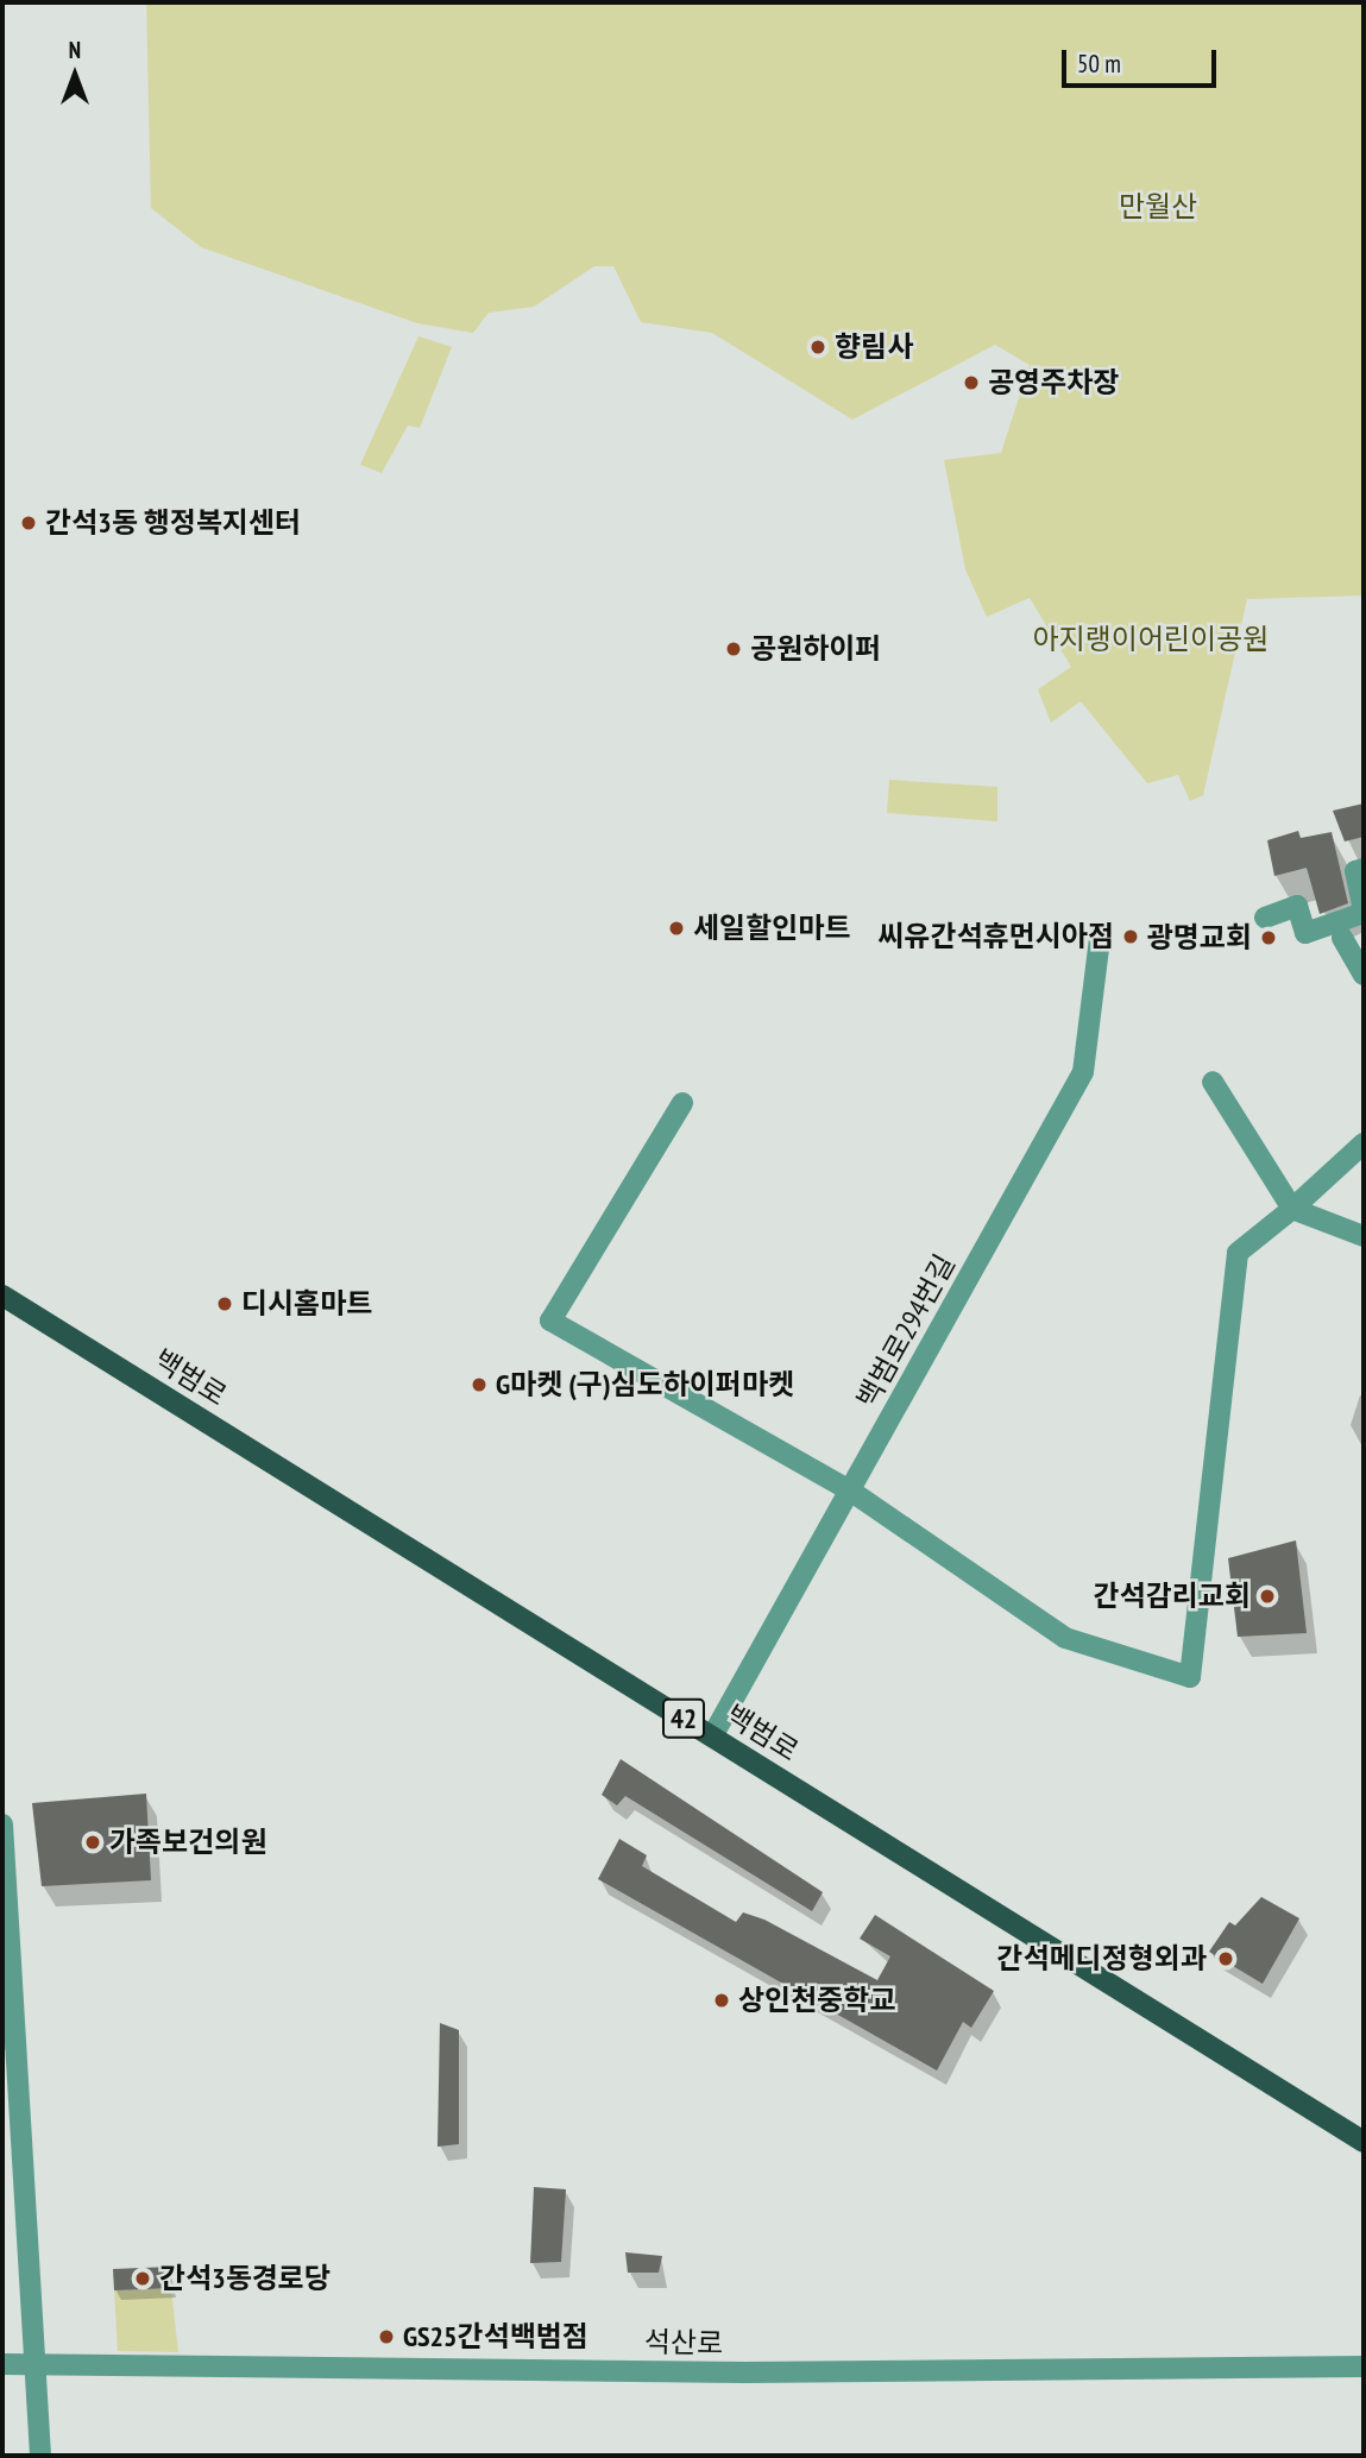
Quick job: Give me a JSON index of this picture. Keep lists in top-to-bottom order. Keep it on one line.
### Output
{"streets":{"main road":["백범로","42"],"street":["백범로294번길","석산로"]},"crossings":[["백범로294번길","백범로"]],"parks":["만월산","아지랭이어린이공원"],"places":["향림사","공영주차장","간석3동 행정복지센터","공원하이퍼","세일할인마트","씨유간석휴먼시아점","광명교회","디시홈마트","G마켓 (구)심도하이퍼마켓","간석감리교회","가족보건의원","간석메디정형외과","상인천중학교","간석3동경로당","GS25간석백범점"],"scale_bar":"50 m","north":"top"}
